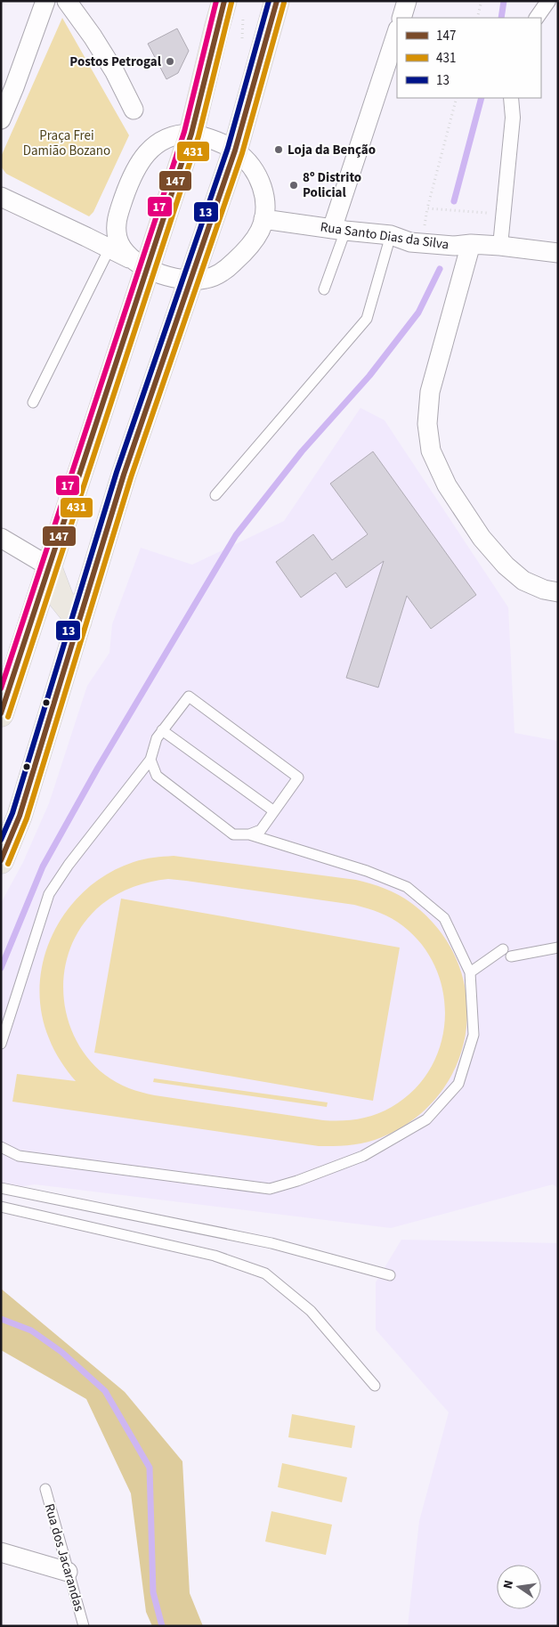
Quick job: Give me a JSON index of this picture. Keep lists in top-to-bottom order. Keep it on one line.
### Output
{"streets":{"street":["Rua Santo Dias da Silva"],"lane":["Rua dos Jacarandas"]},"parks":["Praça Frei Damião Bozano"],"places":["Postos Petrogal","Loja da Benção","8º Distrito Policial"],"lines":["transit line 147","transit line 13","transit line 17","transit line 431"],"legend":["147","431","13"],"north":"left"}
